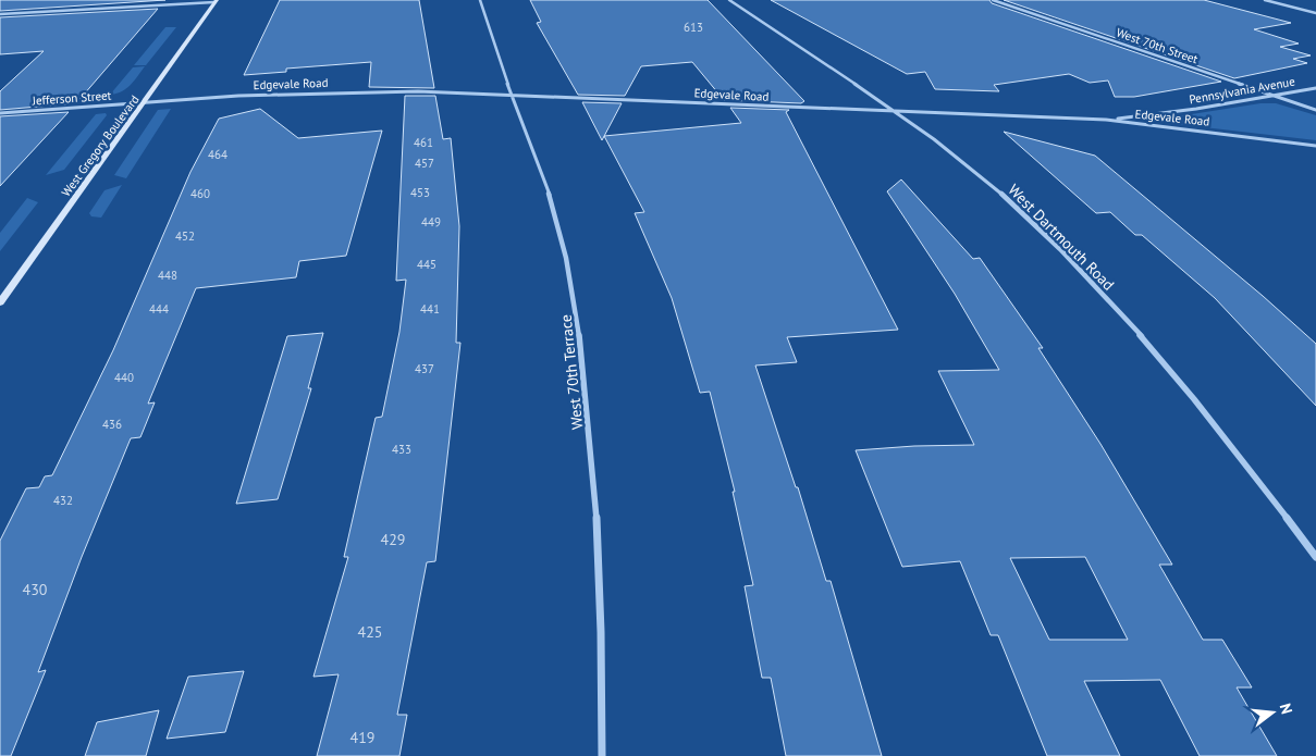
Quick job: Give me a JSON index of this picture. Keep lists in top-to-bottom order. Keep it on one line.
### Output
{"streets":{"main road":["West Gregory Boulevard"],"street":["West 70th Street","Edgevale Road","Pennsylvania Avenue","Jefferson Street","West Dartmouth Road","West 70th Terrace"]},"crossings":[["West 70th Street","Pennsylvania Avenue"],["Edgevale Road","Pennsylvania Avenue"],["Edgevale Road","Jefferson Street"],["Edgevale Road","West Gregory Boulevard"],["Edgevale Road","West Dartmouth Road"],["Edgevale Road","West 70th Terrace"],["Jefferson Street","West Gregory Boulevard"]],"house_numbers":["613","461","464","457","453","460","449","452","445","448","444","441","437","440","436","433","432","429","430","425","419"],"north":"right"}
